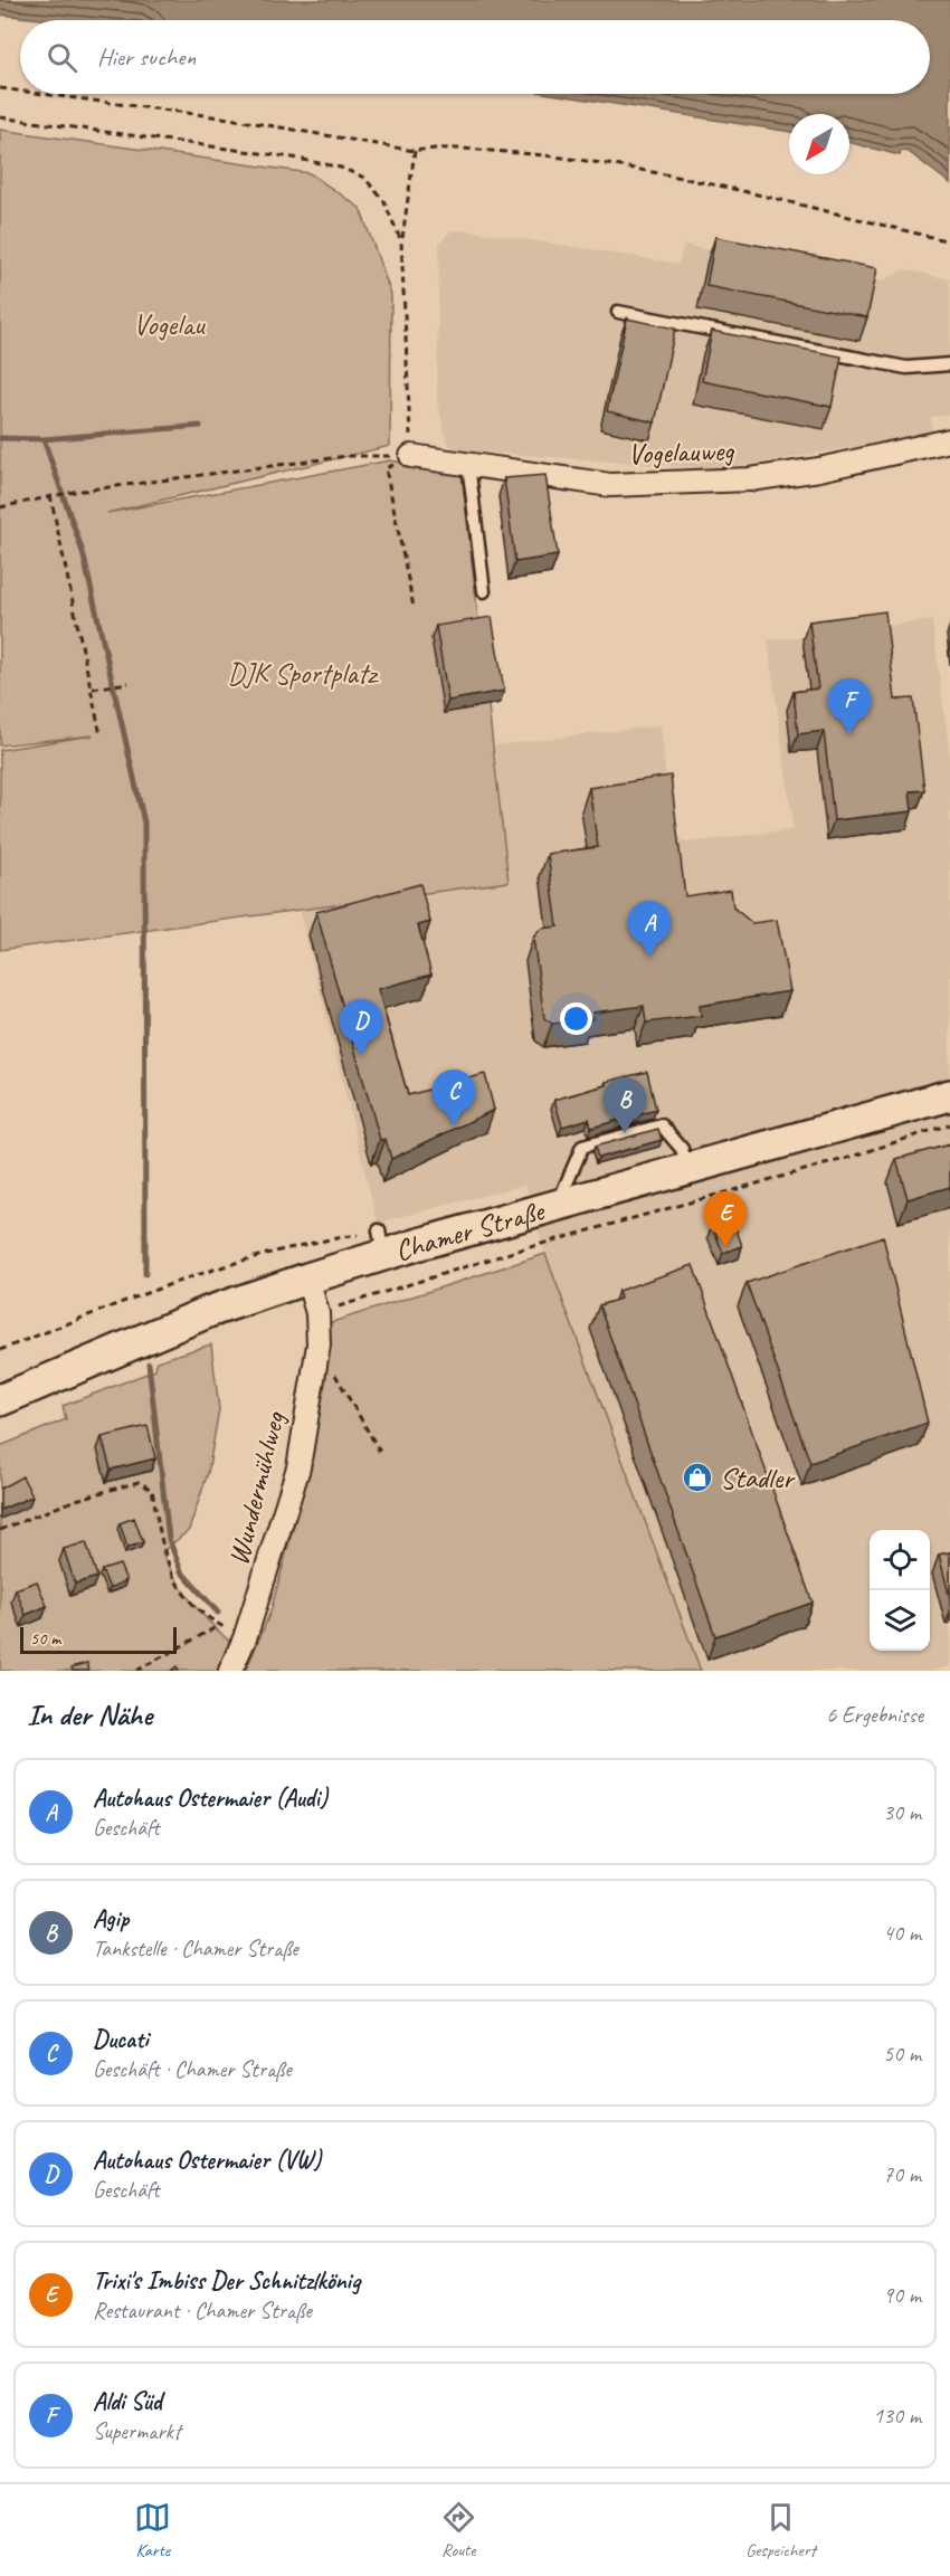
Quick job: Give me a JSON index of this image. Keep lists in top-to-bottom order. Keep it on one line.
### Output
{"streets":{"main road":["Chamer Straße"],"street":["Vogelauweg","Wundermühlweg"]},"crossings":[["Chamer Straße","Wundermühlweg"]],"parks":["Vogelau","DJK Sportplatz"],"places":{"shop":["Stadler"]},"scale_bar":"50 m","north":"bottom left","page":{"search":"Hier suchen","pins":["F","A","D","C","B","E"],"scale":"50 m","heading":["In der Nähe","6 Ergebnisse"],"list":[{"mark":"A","name":"Autohaus Ostermaier (Audi)","note":"Geschäft","value":"30 m"},{"mark":"B","name":"Agip","note":"Tankstelle · Chamer Straße","value":"40 m"},{"mark":"C","name":"Ducati","note":"Geschäft · Chamer Straße","value":"50 m"},{"mark":"D","name":"Autohaus Ostermaier (VW)","note":"Geschäft","value":"70 m"},{"mark":"E","name":"Trixi's Imbiss Der Schnitzlkönig","note":"Restaurant · Chamer Straße","value":"90 m"},{"mark":"F","name":"Aldi Süd","note":"Supermarkt","value":"130 m"}],"nav":["Karte","Route","Gespeichert"]}}
